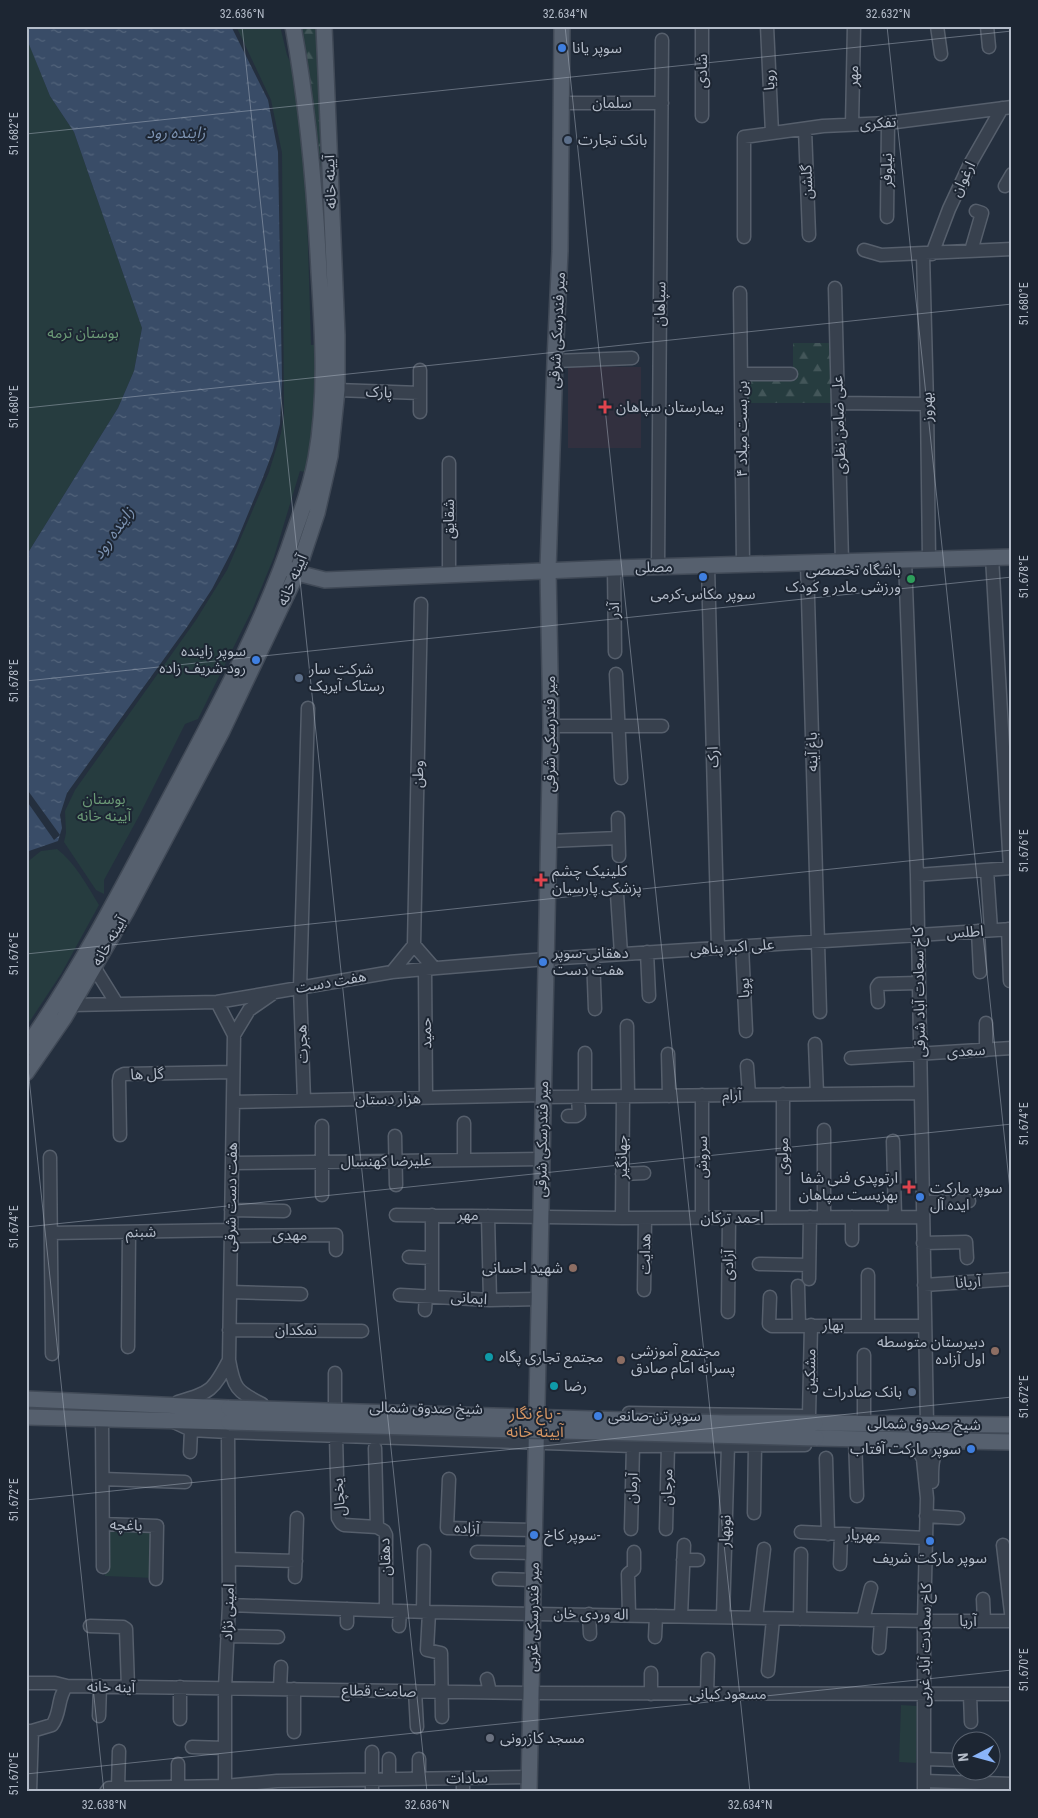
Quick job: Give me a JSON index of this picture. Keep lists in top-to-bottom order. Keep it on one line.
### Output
{"streets":{"main road":["آیینه خانه","میر فندرسکی شرقی","مصلی","شیخ صدوق شمالی","میر فندرسکی غربی"],"street":["شادی","مهر","رویا","سلمان","تفکری","نیلوفر","ارغوان","گلشن","سپاهان","پارک","بهروز","علی ضامن نظری","بن بست میلاد ۴","شقایق","آذر","باغ آینه","ارک","وطن","اطلس","علی اکبر پناهی","هفت دست","پویا","کاخ سعادت آباد شرقی","حمید","هجرت","سعدی","گل ها","آرام","هزار دستان","مولوی","جهانگیر","سروش","علیرضا کهنسال","هفت دست شرقی","احمد ترکان","شبنم","مهدی","هدایت","آزادی","آریانا","ایمانی","بهار","نمکدان","مشکین","مرجان","آرمان","یخچال","باغچه","آزاده","نوبهار","مهریار","دهقان","امینی نژاد","اله وردی خان","آریا","کاخ سعادت آباد غربی","آینه خانه","صامت قطاع","مسعود کیانی","سادات"]},"crossings":[["مهر","تفکری"],["مهر","میر فندرسکی شرقی"],["مهر","احمد ترکان"],["رویا","تفکری"],["سلمان","سپاهان"],["سلمان","میر فندرسکی شرقی"],["تفکری","نیلوفر"],["تفکری","ارغوان"],["تفکری","گلشن"],["ارغوان","بهروز"],["آیینه خانه","پارک"],["آیینه خانه","مصلی"],["آیینه خانه","هفت دست"],["سپاهان","مصلی"],["میر فندرسکی شرقی","مصلی"],["میر فندرسکی شرقی","علی اکبر پناهی"],["میر فندرسکی شرقی","هفت دست"],["میر فندرسکی شرقی","آرام"],["میر فندرسکی شرقی","هزار دستان"],["میر فندرسکی شرقی","علیرضا کهنسال"],["میر فندرسکی شرقی","احمد ترکان"],["میر فندرسکی شرقی","ایمانی"],["میر فندرسکی شرقی","شیخ صدوق شمالی"],["میر فندرسکی شرقی","میر فندرسکی غربی"],["بهروز","مصلی"],["علی ضامن نظری","مصلی"],["بن بست میلاد ۴","مصلی"],["شقایق","مصلی"],["مصلی","آذر"],["مصلی","باغ آینه"],["مصلی","ارک"],["مصلی","کاخ سعادت آباد شرقی"],["باغ آینه","علی اکبر پناهی"],["ارک","علی اکبر پناهی"],["اطلس","علی اکبر پناهی"],["اطلس","کاخ سعادت آباد شرقی"],["علی اکبر پناهی","هفت دست"],["علی اکبر پناهی","پویا"],["علی اکبر پناهی","کاخ سعادت آباد شرقی"],["هفت دست","حمید"],["هفت دست","هجرت"],["کاخ سعادت آباد شرقی","سعدی"],["کاخ سعادت آباد شرقی","آرام"],["کاخ سعادت آباد شرقی","احمد ترکان"],["کاخ سعادت آباد شرقی","آریانا"],["کاخ سعادت آباد شرقی","بهار"],["کاخ سعادت آباد شرقی","شیخ صدوق شمالی"],["حمید","هزار دستان"],["هجرت","هزار دستان"],["گل ها","هفت دست شرقی"],["آرام","هزار دستان"],["آرام","مولوی"],["آرام","جهانگیر"],["آرام","سروش"],["هزار دستان","هفت دست شرقی"],["مولوی","احمد ترکان"],["جهانگیر","احمد ترکان"],["سروش","احمد ترکان"],["علیرضا کهنسال","هفت دست شرقی"],["هفت دست شرقی","شبنم"],["هفت دست شرقی","مهدی"],["هفت دست شرقی","نمکدان"],["هفت دست شرقی","شیخ صدوق شمالی"],["احمد ترکان","هدایت"],["احمد ترکان","آزادی"],["شبنم","مهدی"],["بهار","مشکین"],["مشکین","شیخ صدوق شمالی"],["شیخ صدوق شمالی","مرجان"],["شیخ صدوق شمالی","آرمان"],["شیخ صدوق شمالی","یخچال"],["شیخ صدوق شمالی","باغچه"],["شیخ صدوق شمالی","نوبهار"],["شیخ صدوق شمالی","امینی نژاد"],["شیخ صدوق شمالی","میر فندرسکی غربی"],["یخچال","دهقان"],["آزاده","میر فندرسکی غربی"],["نوبهار","اله وردی خان"],["مهریار","کاخ سعادت آباد غربی"],["دهقان","اله وردی خان"],["امینی نژاد","اله وردی خان"],["امینی نژاد","آینه خانه"],["امینی نژاد","صامت قطاع"],["امینی نژاد","سادات"],["اله وردی خان","میر فندرسکی غربی"],["اله وردی خان","آریا"],["اله وردی خان","کاخ سعادت آباد غربی"],["میر فندرسکی غربی","صامت قطاع"],["میر فندرسکی غربی","مسعود کیانی"],["میر فندرسکی غربی","سادات"],["آریا","کاخ سعادت آباد غربی"],["کاخ سعادت آباد غربی","مسعود کیانی"],["آینه خانه","صامت قطاع"],["صامت قطاع","مسعود کیانی"]],"districts":["باغ نگار - آیینه خانه"],"water":["زاینده رود"],"parks":["بوستان ترمه","بوستان آیینه خانه"],"places":{"other":["سوپر یانا","بانک تجارت","سوپر مکاس-کرمی","باشگاه تخصصی ورزشی مادر و کودک","سوپر زاینده رود-شریف زاده","شرکت سار رستاک آیریک","دهقانی-سوپر هفت دست","سوپر مارکت ایده آل","شهید احسانی","دبیرستان متوسطه اول آزاده","مجتمع تجاری پگاه","مجتمع آموزشی پسرانه امام صادق","رضا","بانک صادرات","سوپر تن-صانعی","سوپر مارکت آفتاب","سوپر کاخ-","سوپر مارکت شریف","مسجد کازرونی"],"health":["بیمارستان سپاهان","کلینیک چشم پزشکی پارسیان","ارتوپدی فنی شفا بهزیست سپاهان"]},"north":"left","coordinates":["32.636°N","32.634°N","32.632°N","51.682°E","51.680°E","51.678°E","51.676°E","51.674°E","51.672°E","51.670°E","32.638°N"]}
